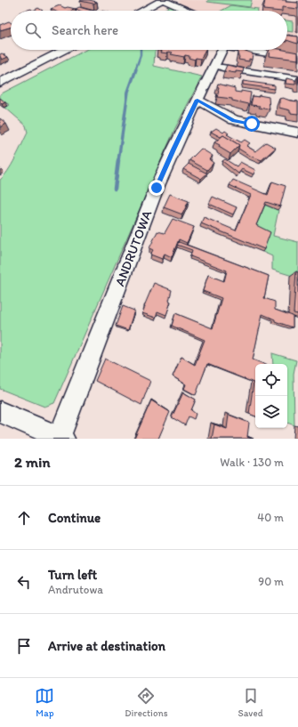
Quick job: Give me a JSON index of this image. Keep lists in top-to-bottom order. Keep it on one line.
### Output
{"streets":{"street":["ANDRUTOWA"]},"page":{"search":"Search here","heading":["2 min","Walk · 130 m"],"list":[["Continue","40 m"],["Turn left","Andrutowa","90 m"],"Arrive at destination"],"nav":["Map","Directions","Saved"]}}
